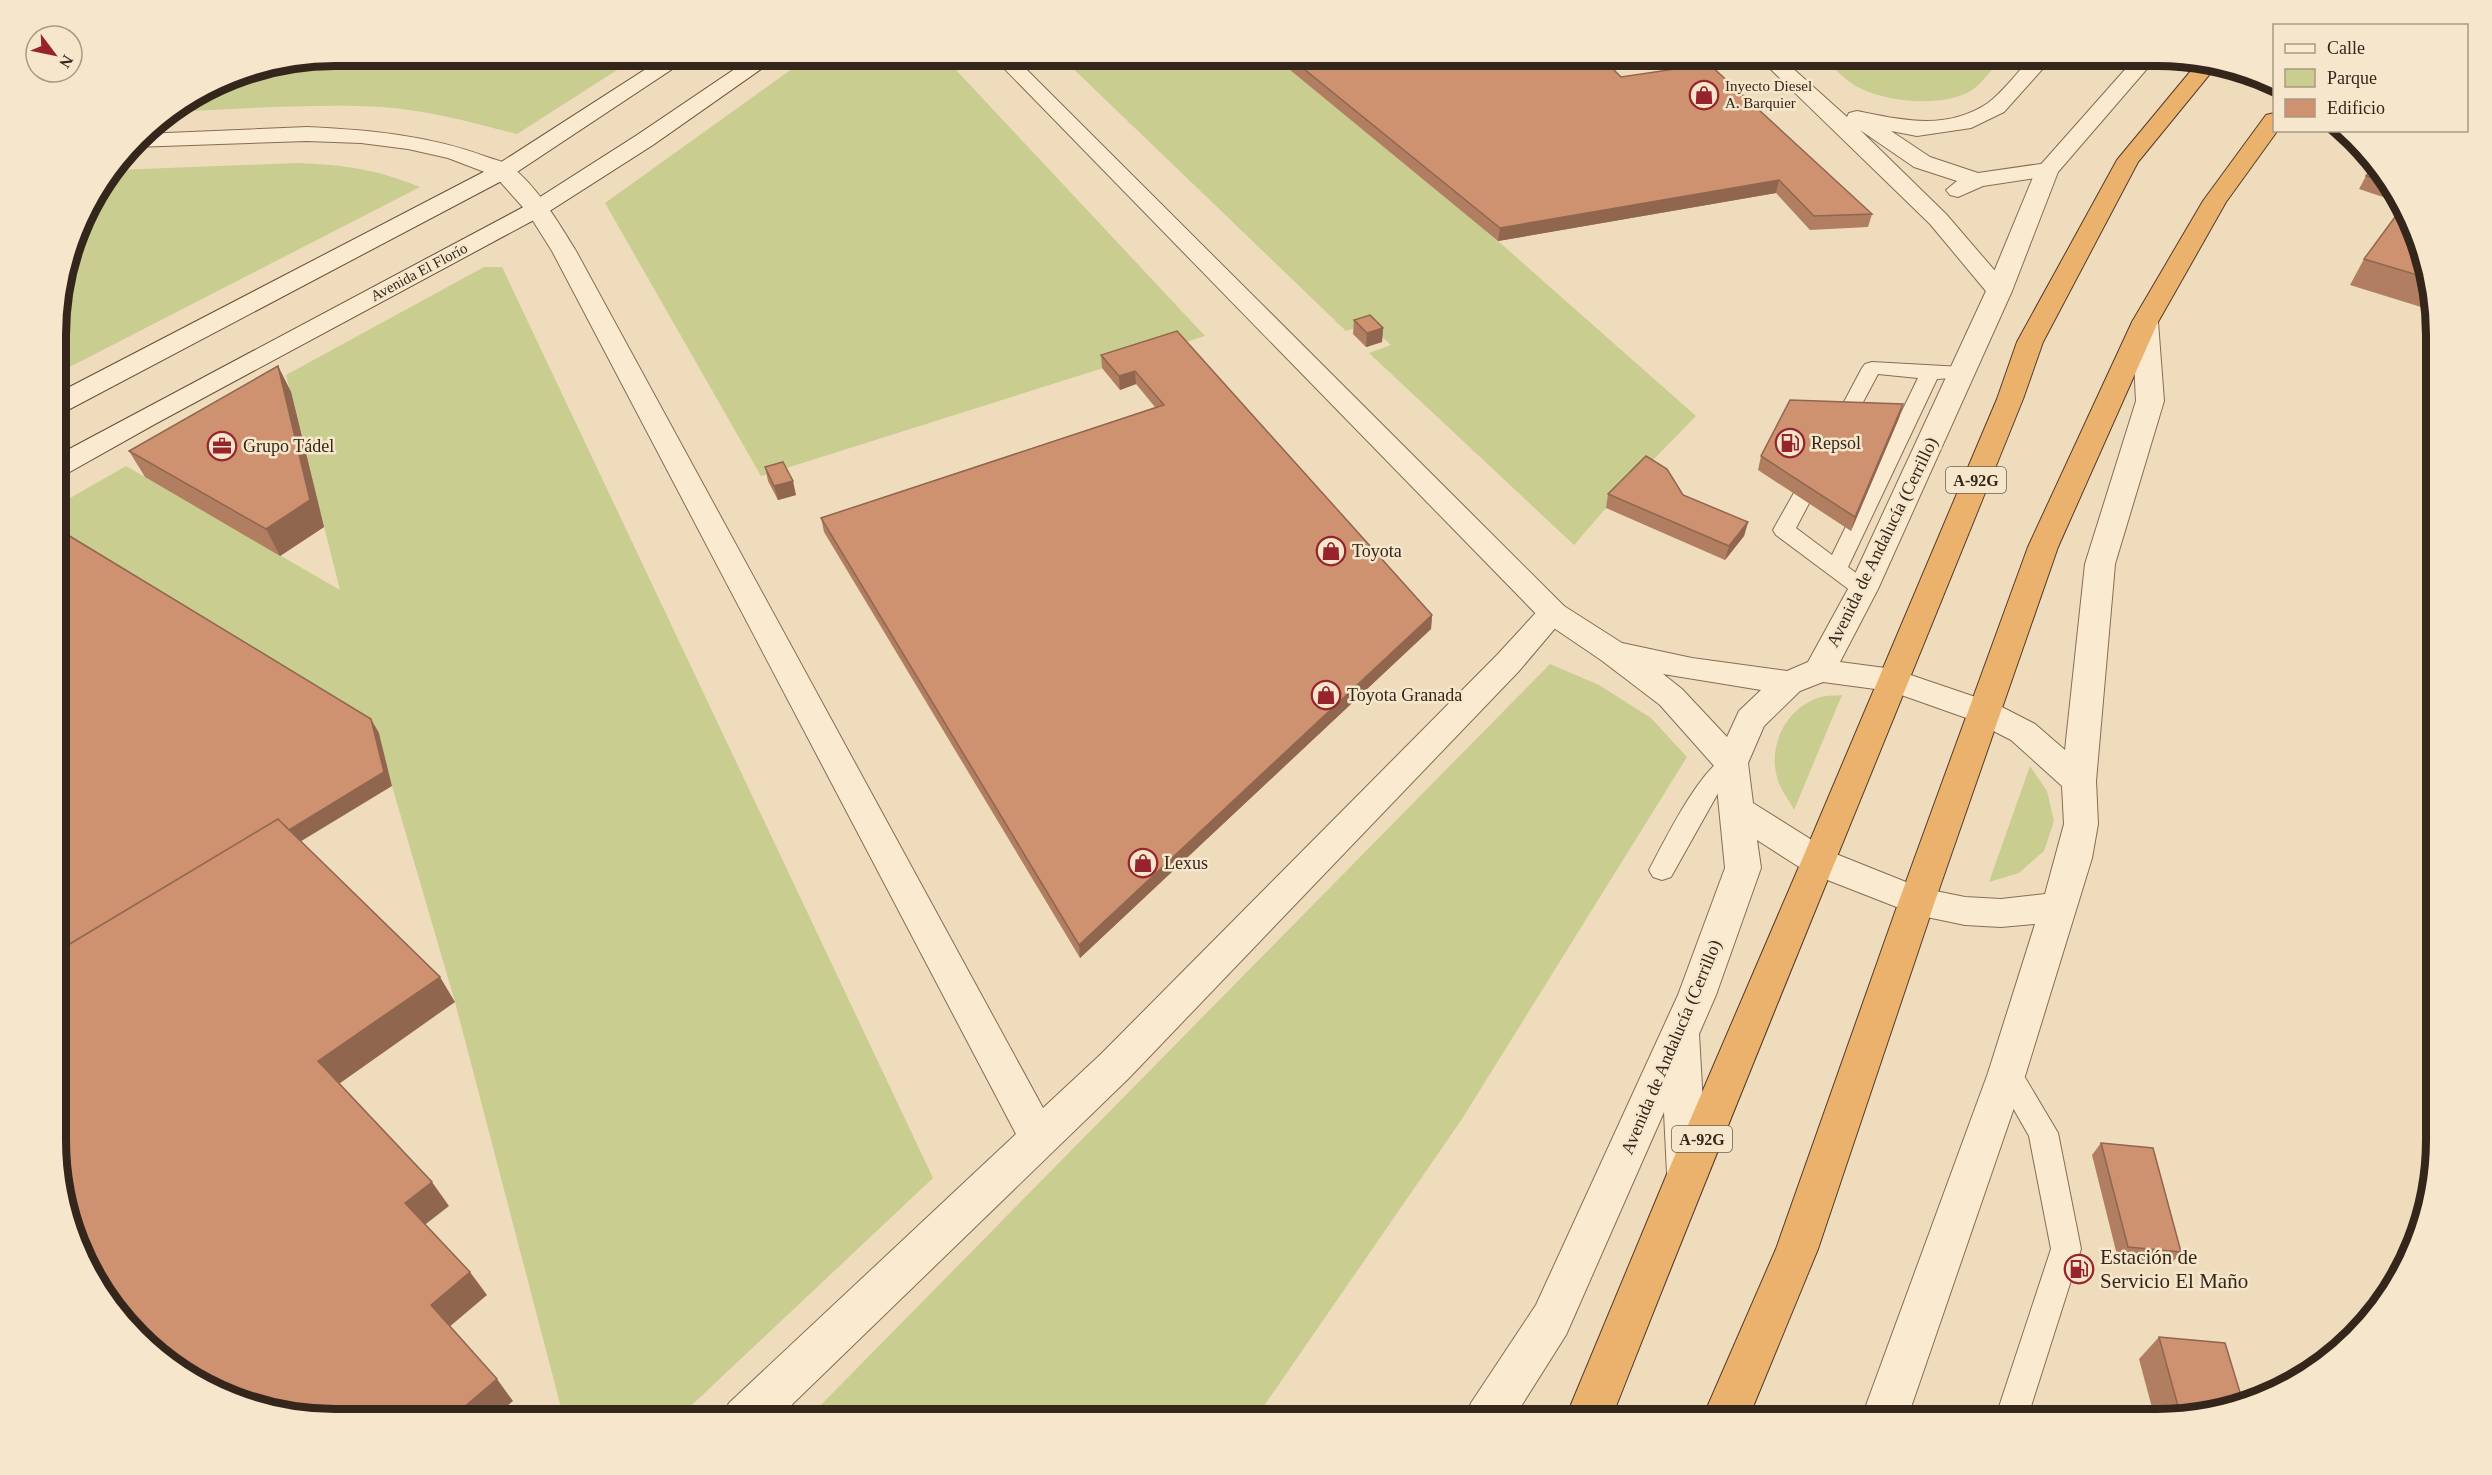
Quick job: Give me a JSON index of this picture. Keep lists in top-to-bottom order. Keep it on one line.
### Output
{"streets":{"highway":["A-92G"],"street":["Avenida El Florío","Avenida de Andalucía (Cerrillo)"]},"places":{"shop":["Inyecto Diesel A. Barquier","Toyota","Toyota Granada","Lexus"],"fuel station":["Repsol","Estación de Servicio El Maño"],"office":["Grupo Tádel"]},"legend":["Calle","Parque","Edificio"],"north":"bottom right"}
